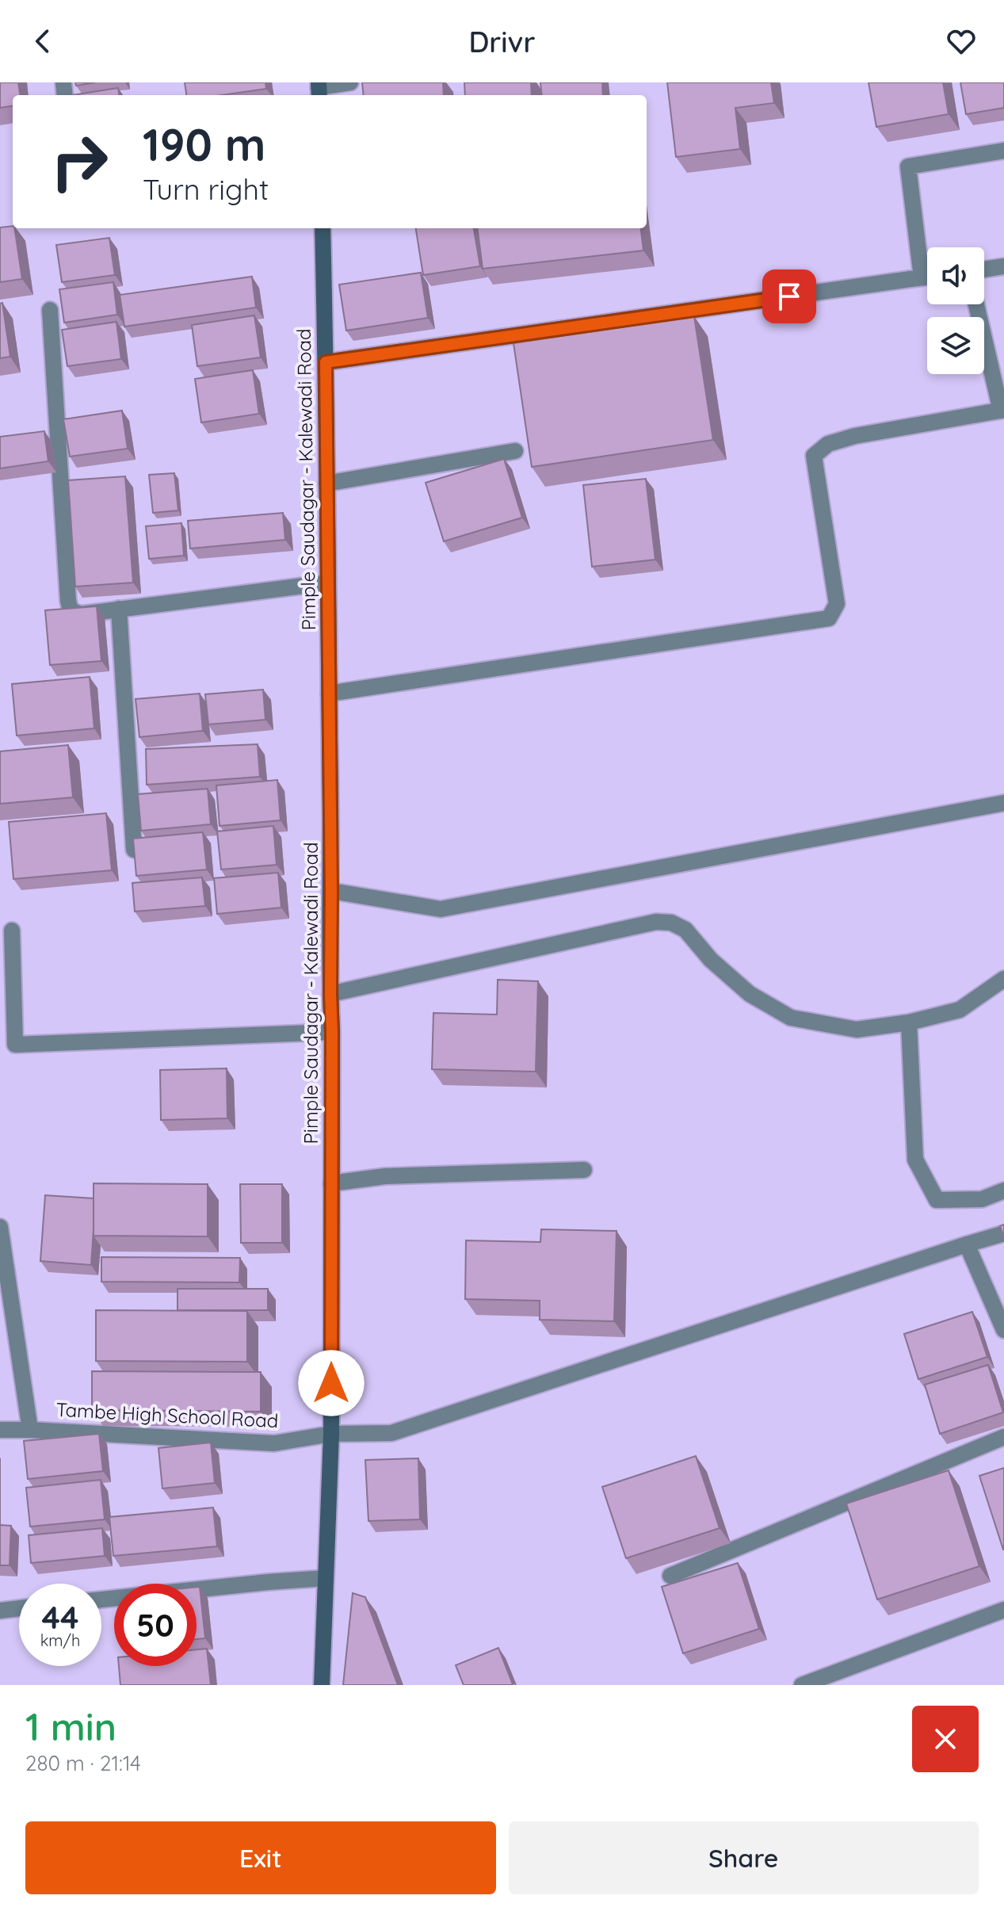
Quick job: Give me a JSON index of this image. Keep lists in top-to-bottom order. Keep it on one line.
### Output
{"streets":{"main road":["Pimple Saudagar - Kalewadi Road"],"street":["Tambe High School Road"]},"crossings":[["Pimple Saudagar - Kalewadi Road","Tambe High School Road"]],"page":{"header":"Drivr","turn":["190 m","Turn right"],"speed":"44 km/h","limit":"50","heading":["1 min","280 m · 21:14"],"buttons":["Exit","Share"]}}
